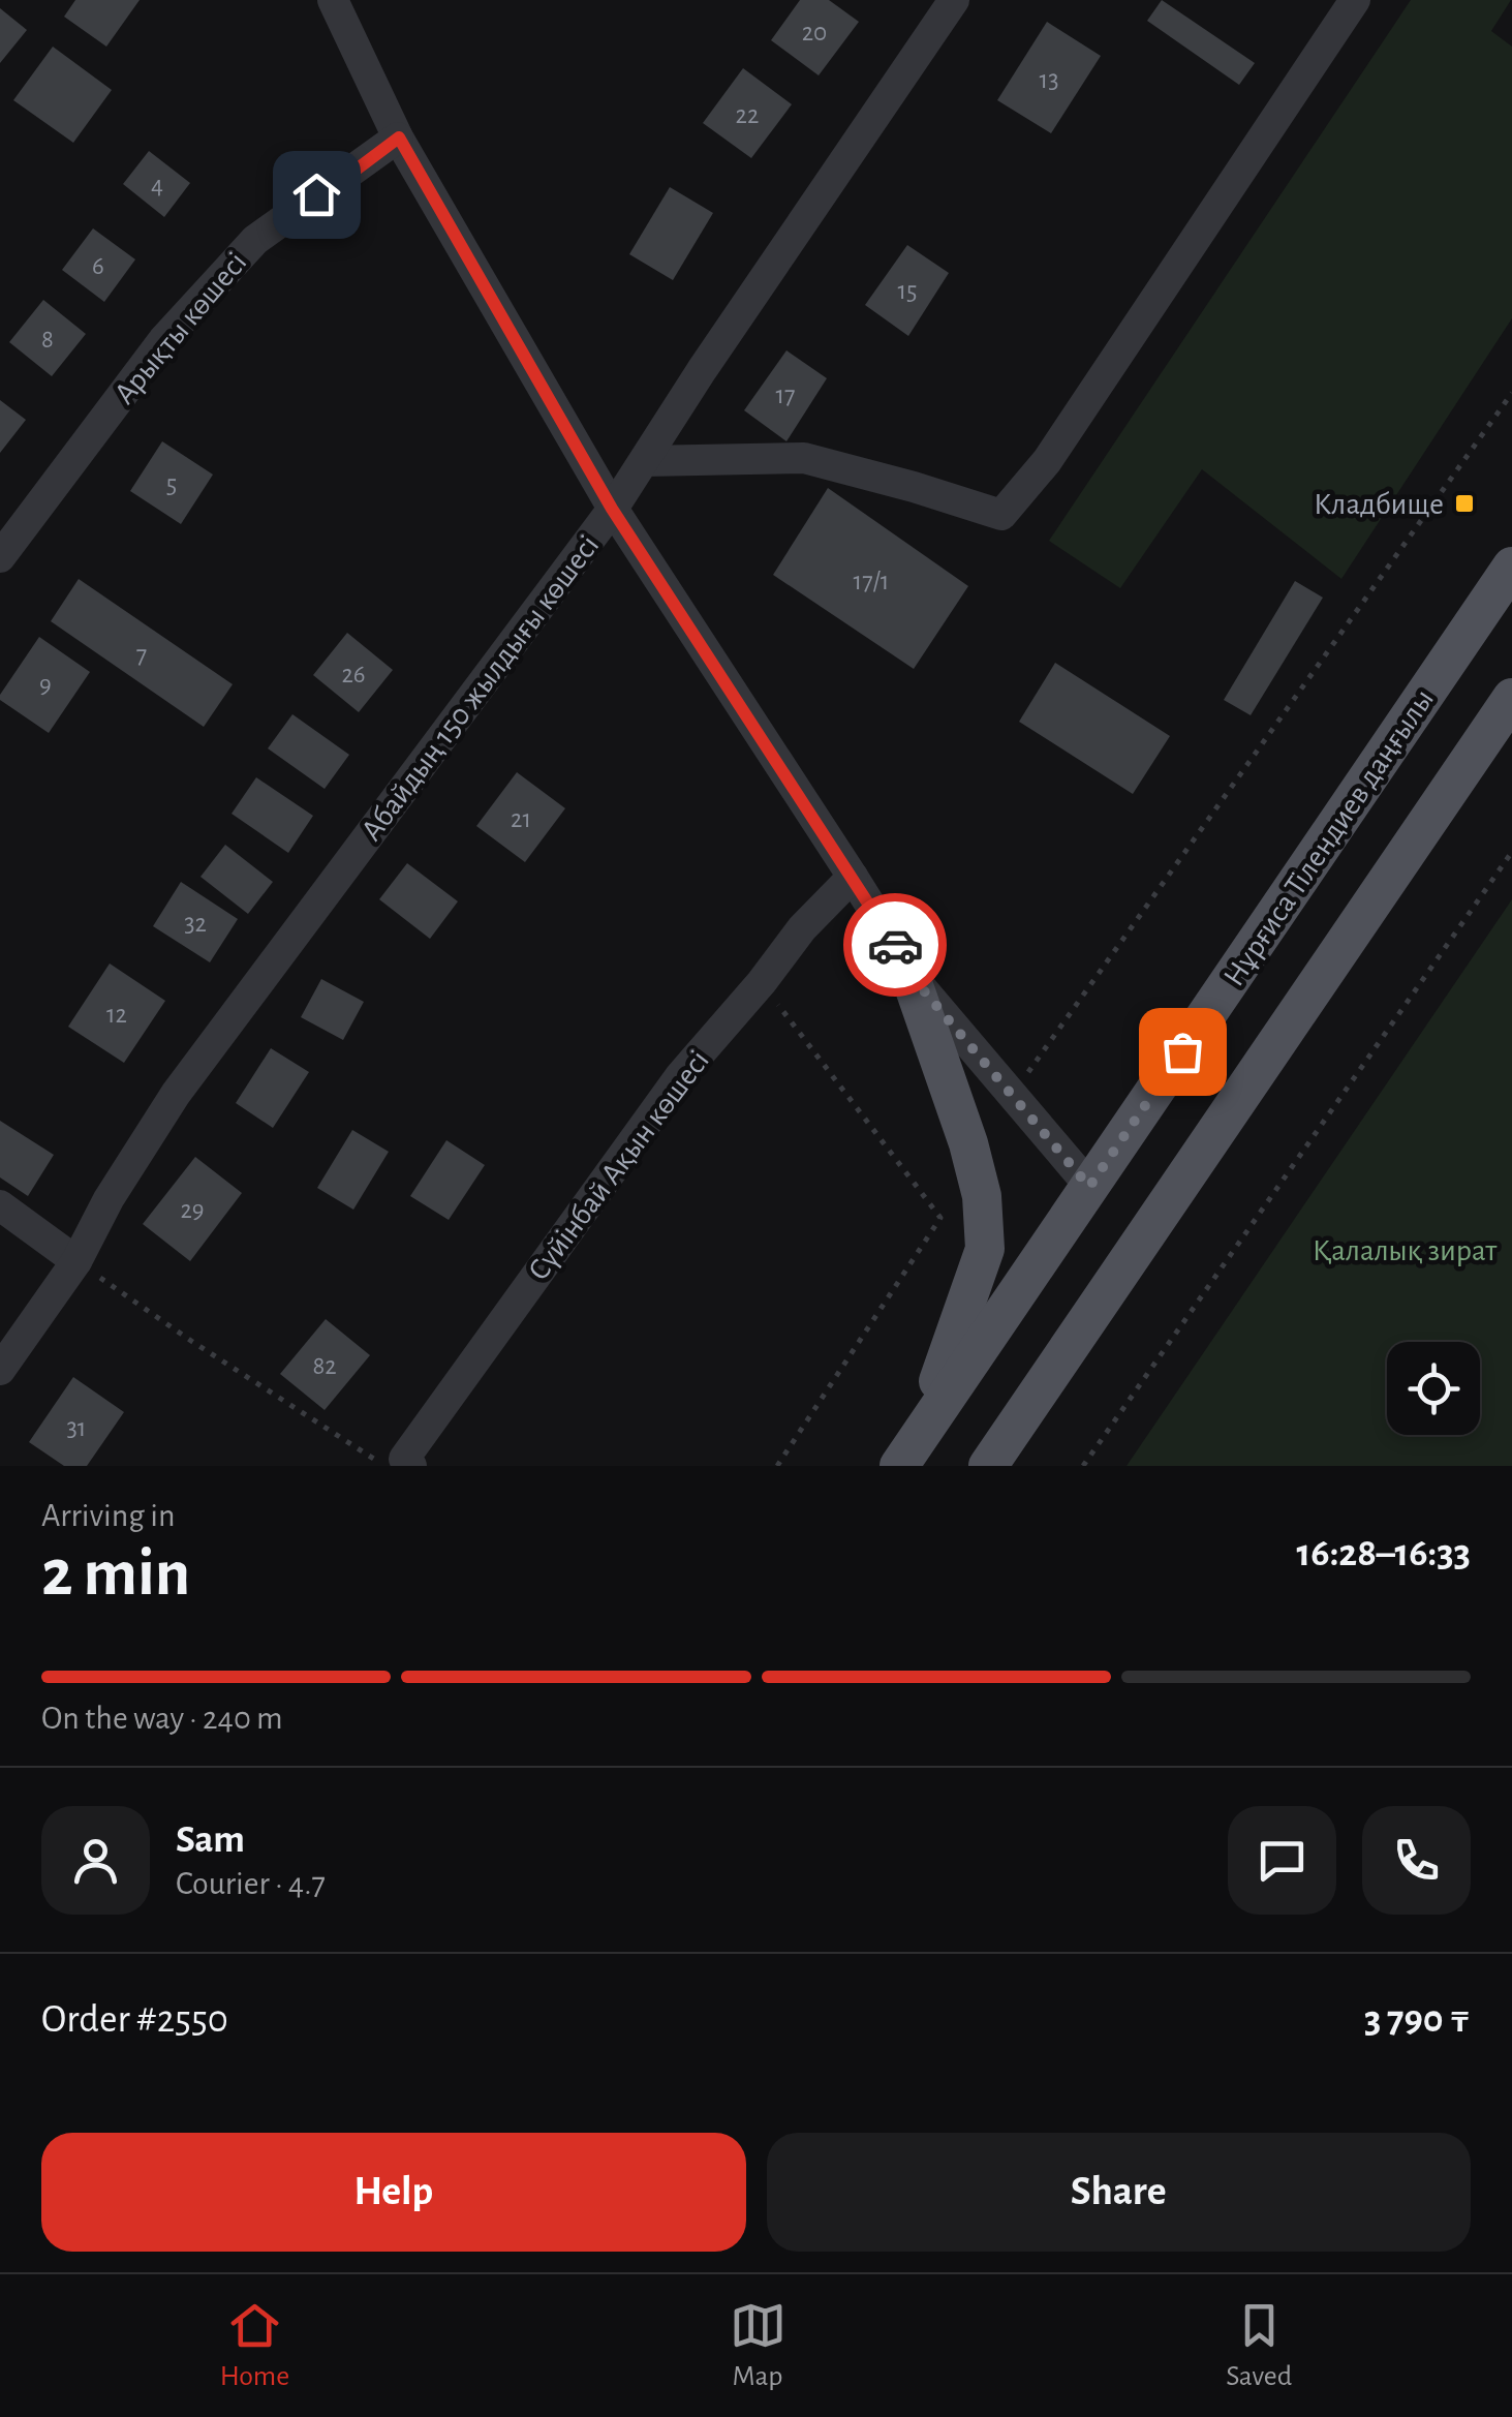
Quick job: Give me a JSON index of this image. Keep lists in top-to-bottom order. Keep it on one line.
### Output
{"streets":{"main road":["Нұрғиса Тілендиев даңғылы"],"street":["Арықты көшесі","Абайдың 150 жылдығы көшесі","Сүйінбай Ақын көшесі"]},"parks":["Қалалық зират"],"places":{"transit":["Кладбище"]},"house_numbers":["20","13","22","4","6","15","8","17","5","17/1","7","26","9","21","32","12","29","82","31"],"page":{"heading":["2 min","Arriving in","16:28–16:33"],"panel":["Sam","Courier · 4.7","Order #2550","3 790 ₸"],"bar":"On the way · 240 m","buttons":["Help","Share"],"tabs":["Home","Map","Saved"]}}
